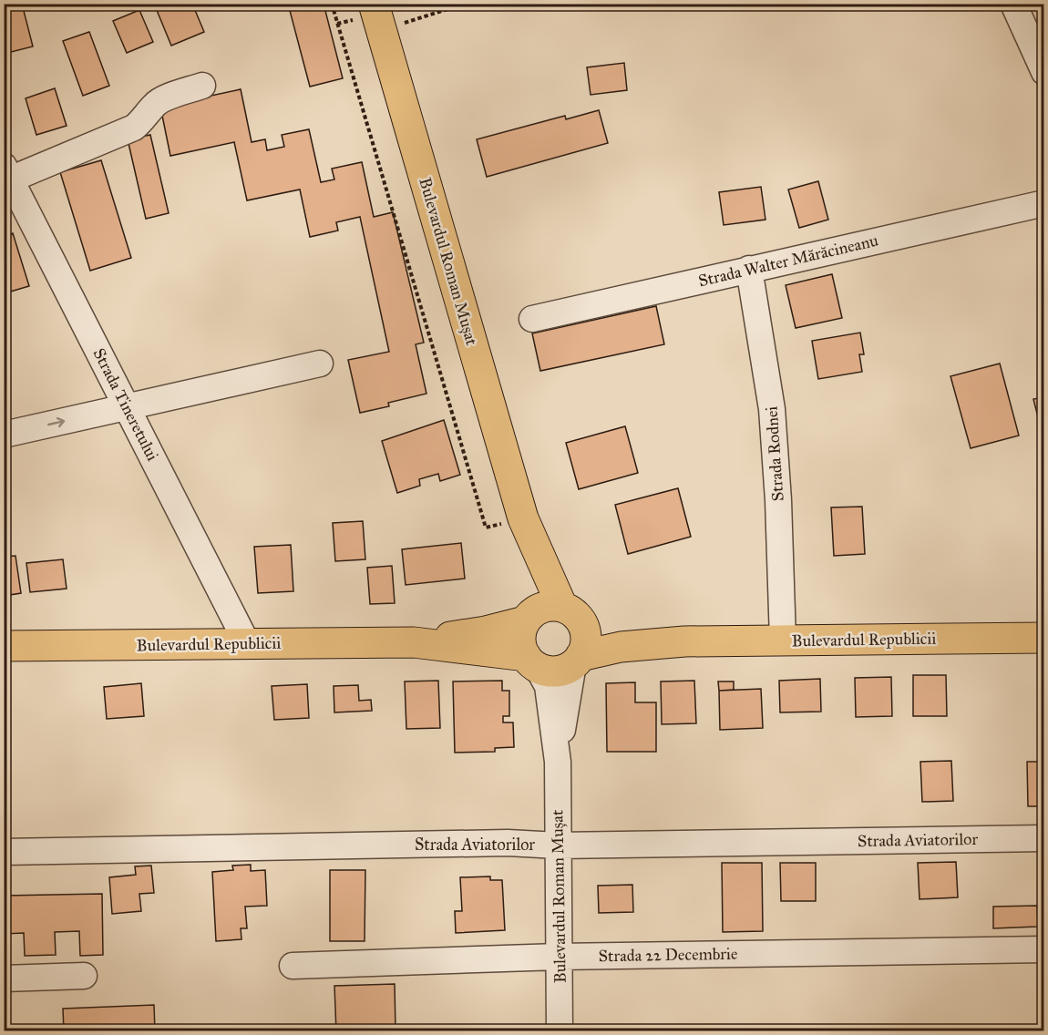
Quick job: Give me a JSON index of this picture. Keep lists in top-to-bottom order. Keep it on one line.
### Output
{"streets":{"main road":["Bulevardul Roman Mușat","Bulevardul Republicii"],"street":["Strada Walter Mărăcineanu","Strada Tineretului","Strada Rodnei","Strada Aviatorilor","Strada 22 Decembrie"]},"crossings":[["Strada Walter Mărăcineanu","Strada Rodnei"],["Bulevardul Roman Mușat","Bulevardul Republicii"],["Bulevardul Roman Mușat","Strada Aviatorilor"],["Bulevardul Roman Mușat","Strada 22 Decembrie"],["Strada Tineretului","Bulevardul Republicii"],["Strada Rodnei","Bulevardul Republicii"]]}
